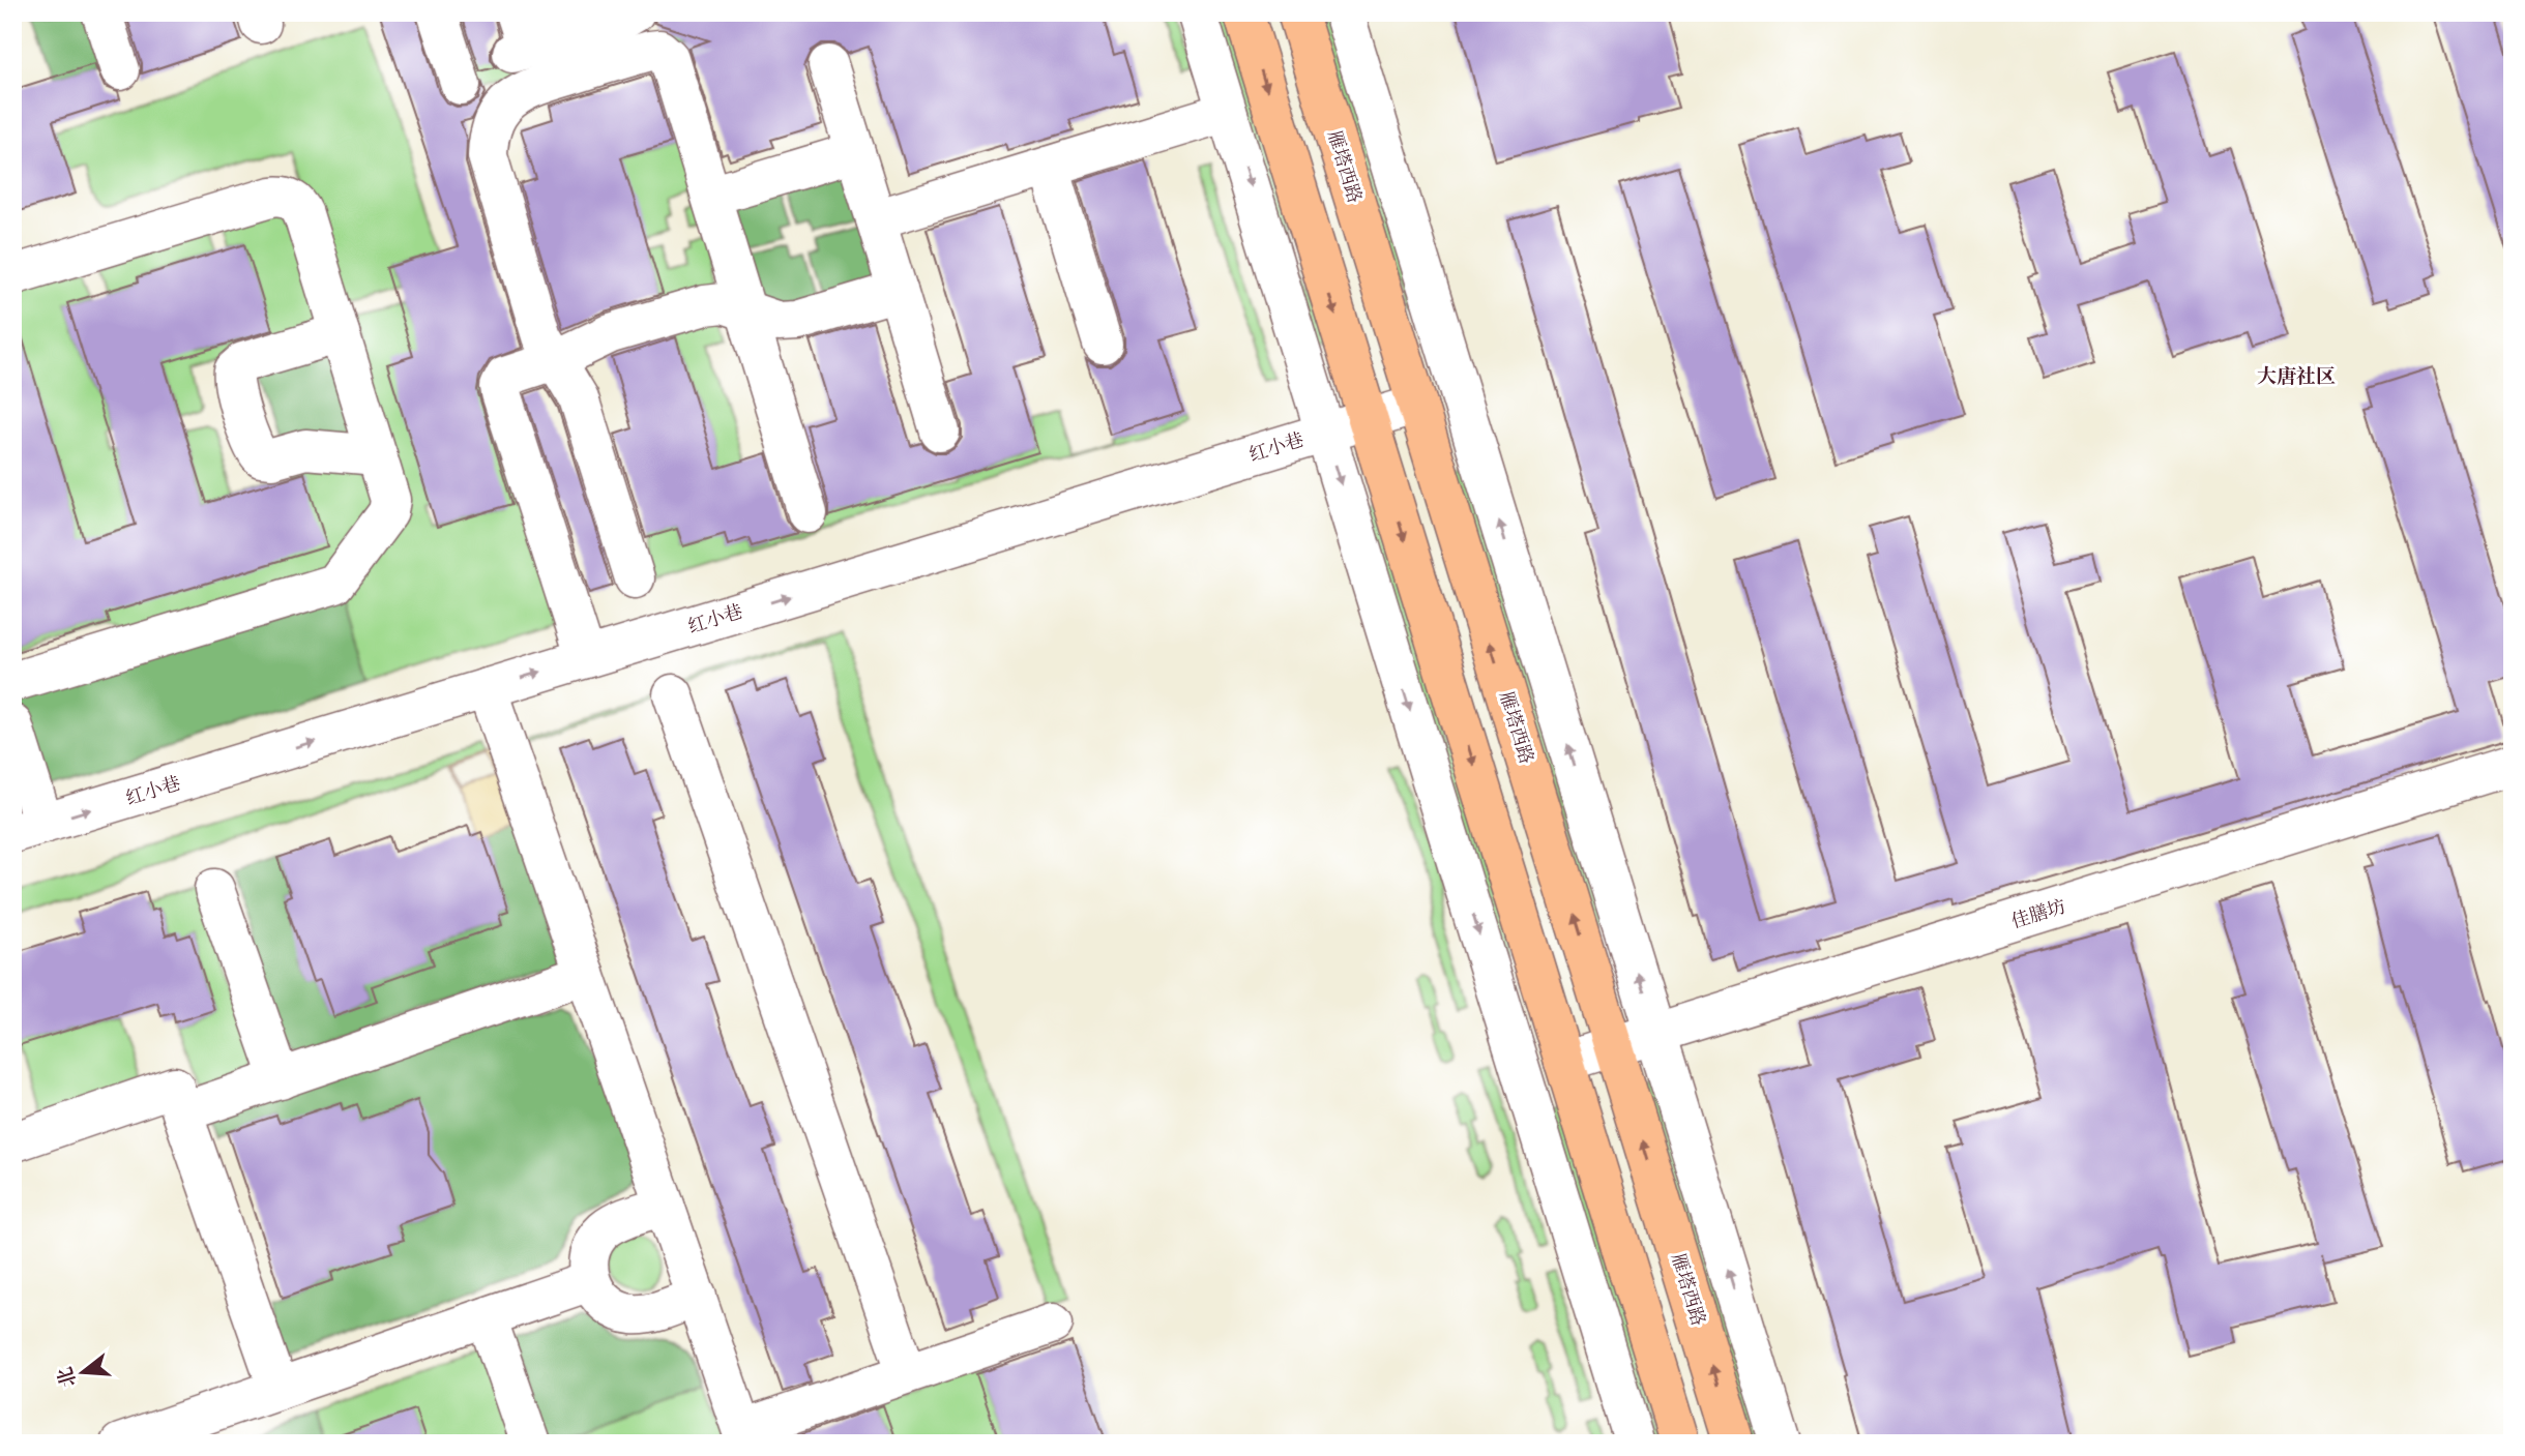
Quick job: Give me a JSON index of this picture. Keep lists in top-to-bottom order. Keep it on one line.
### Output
{"streets":{"main road":["雁塔西路"],"street":["红小巷","佳膳坊"]},"crossings":[["雁塔西路","红小巷"],["雁塔西路","佳膳坊"]],"districts":["大唐社区"],"north":"left"}
